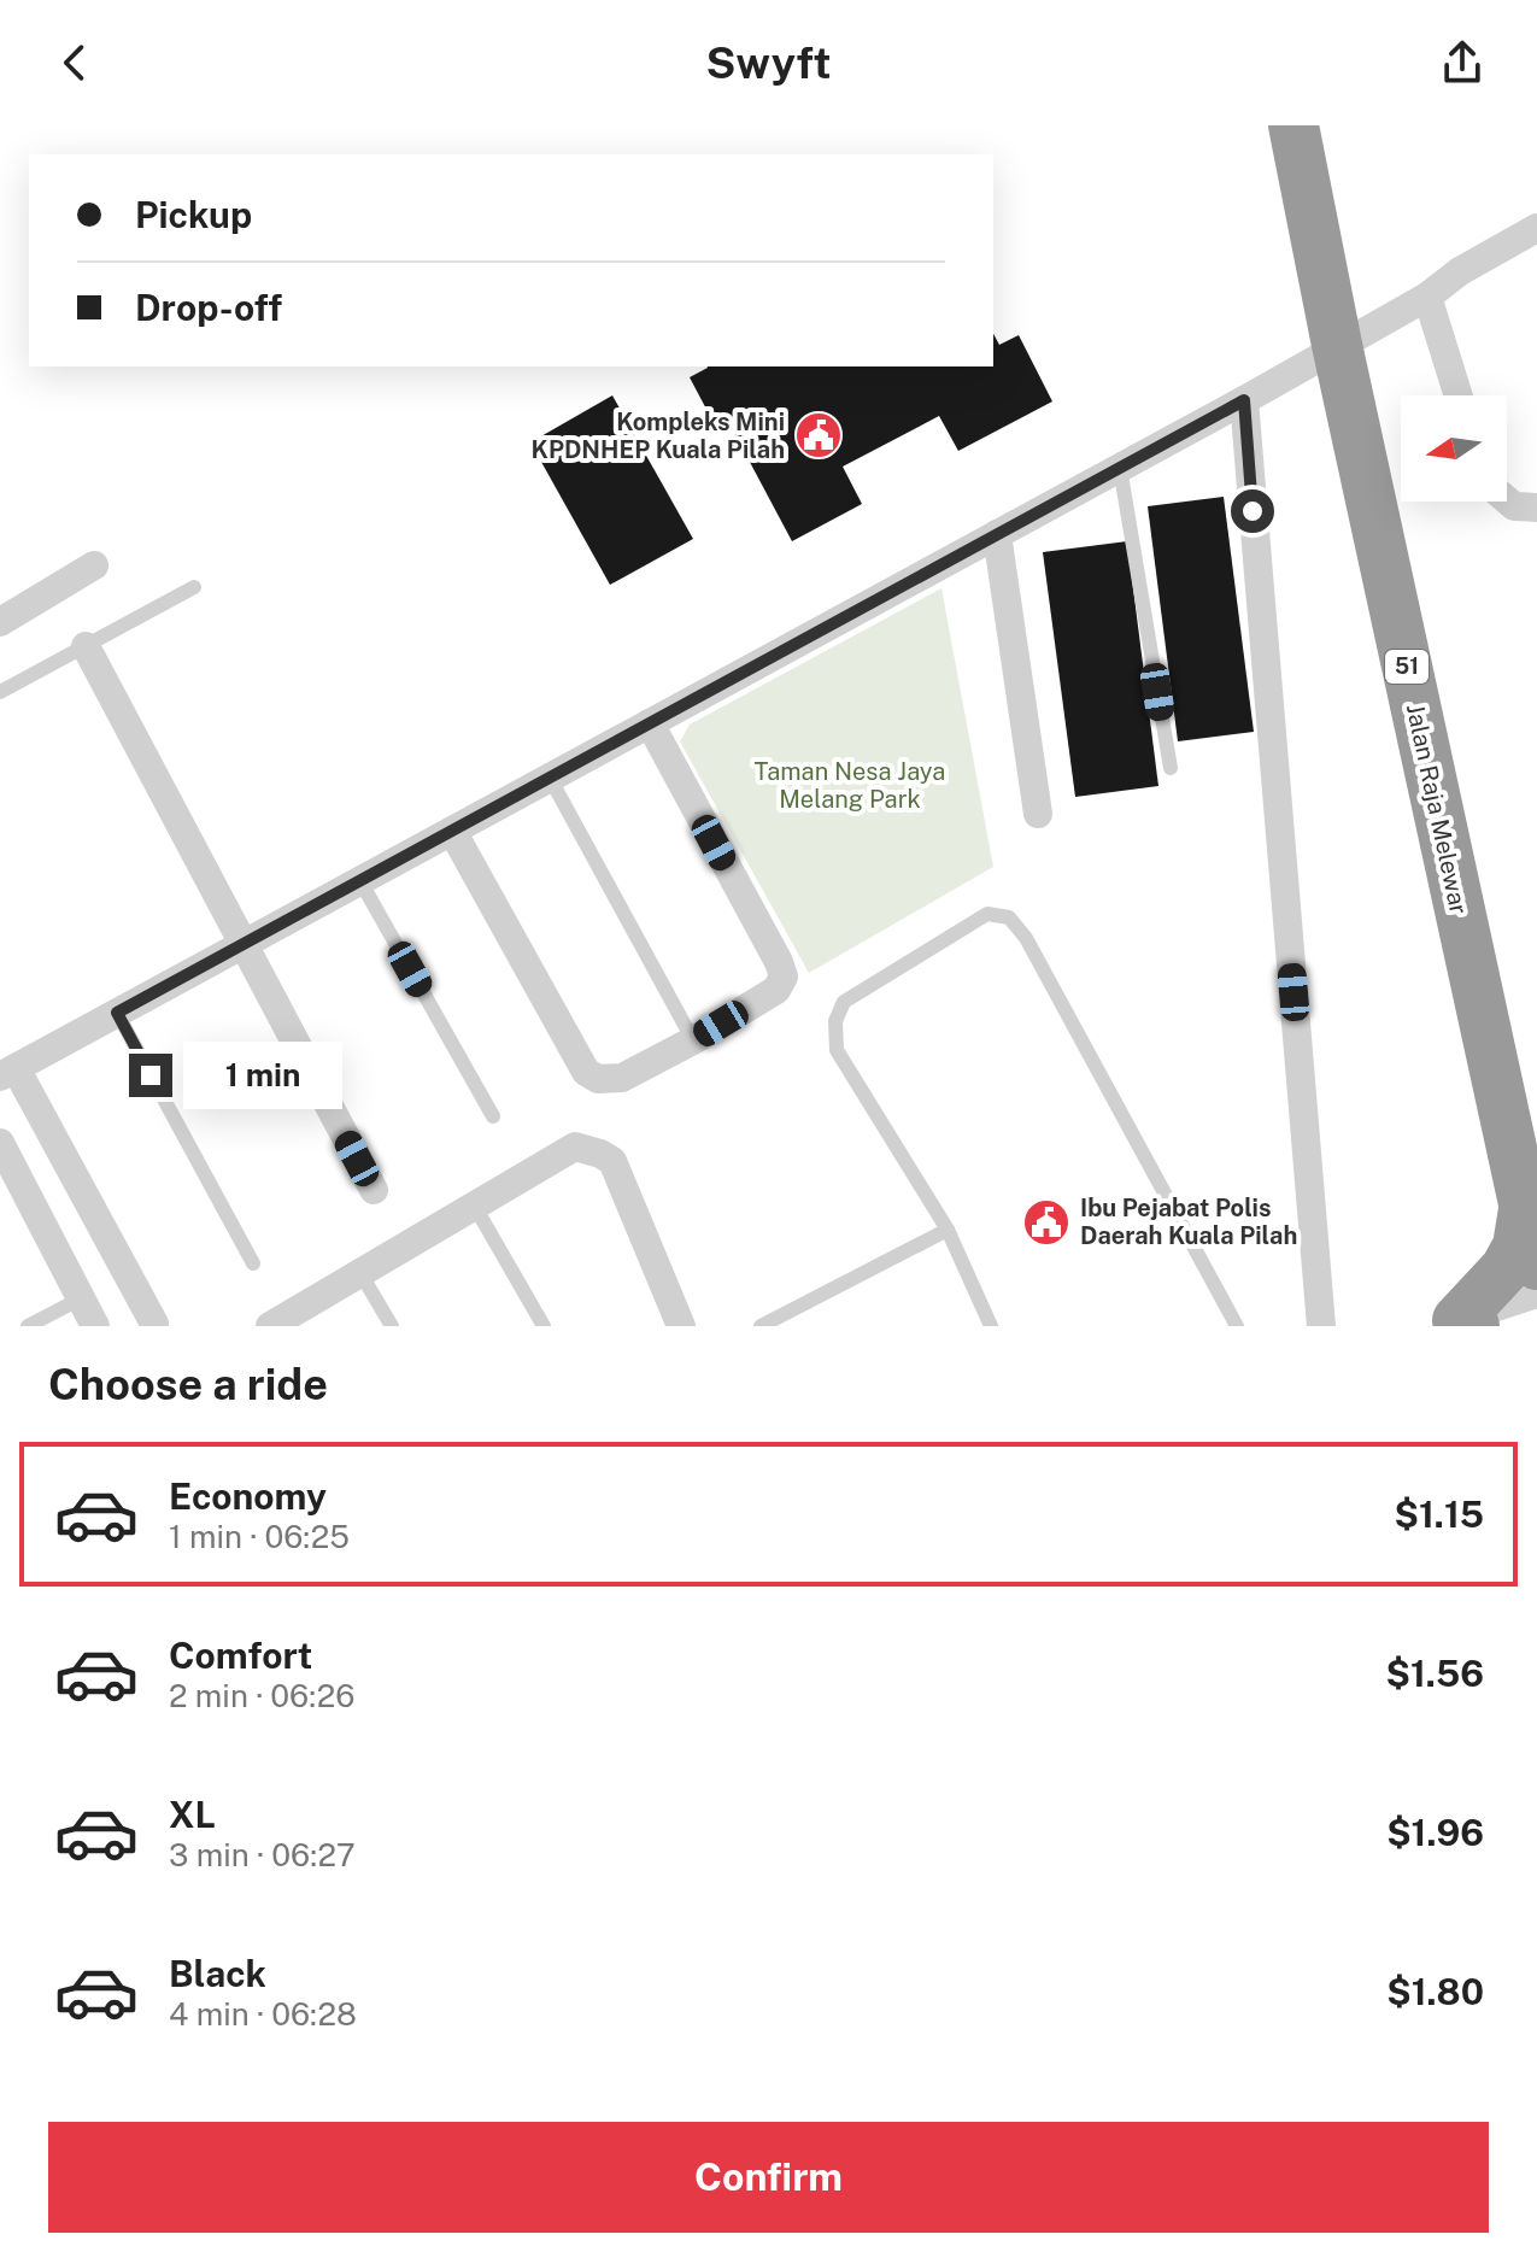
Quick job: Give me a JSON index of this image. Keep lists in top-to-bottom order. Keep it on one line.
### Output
{"streets":{"highway":["51","Jalan Raja Melewar"]},"parks":["Taman Nesa Jaya Melang Park"],"places":{"public building":["Kompleks Mini KPDNHEP Kuala Pilah","Ibu Pejabat Polis Daerah Kuala Pilah"]},"north":"left","page":{"header":"Swyft","banner":["Pickup","Drop-off"],"bubble":"1 min","heading":"Choose a ride","list":[{"name":"Economy","note":"1 min · 06:25","value":"$1.15"},{"name":"Comfort","note":"2 min · 06:26","value":"$1.56"},{"name":"XL","note":"3 min · 06:27","value":"$1.96"},{"name":"Black","note":"4 min · 06:28","value":"$1.80"}],"buttons":"Confirm"}}
